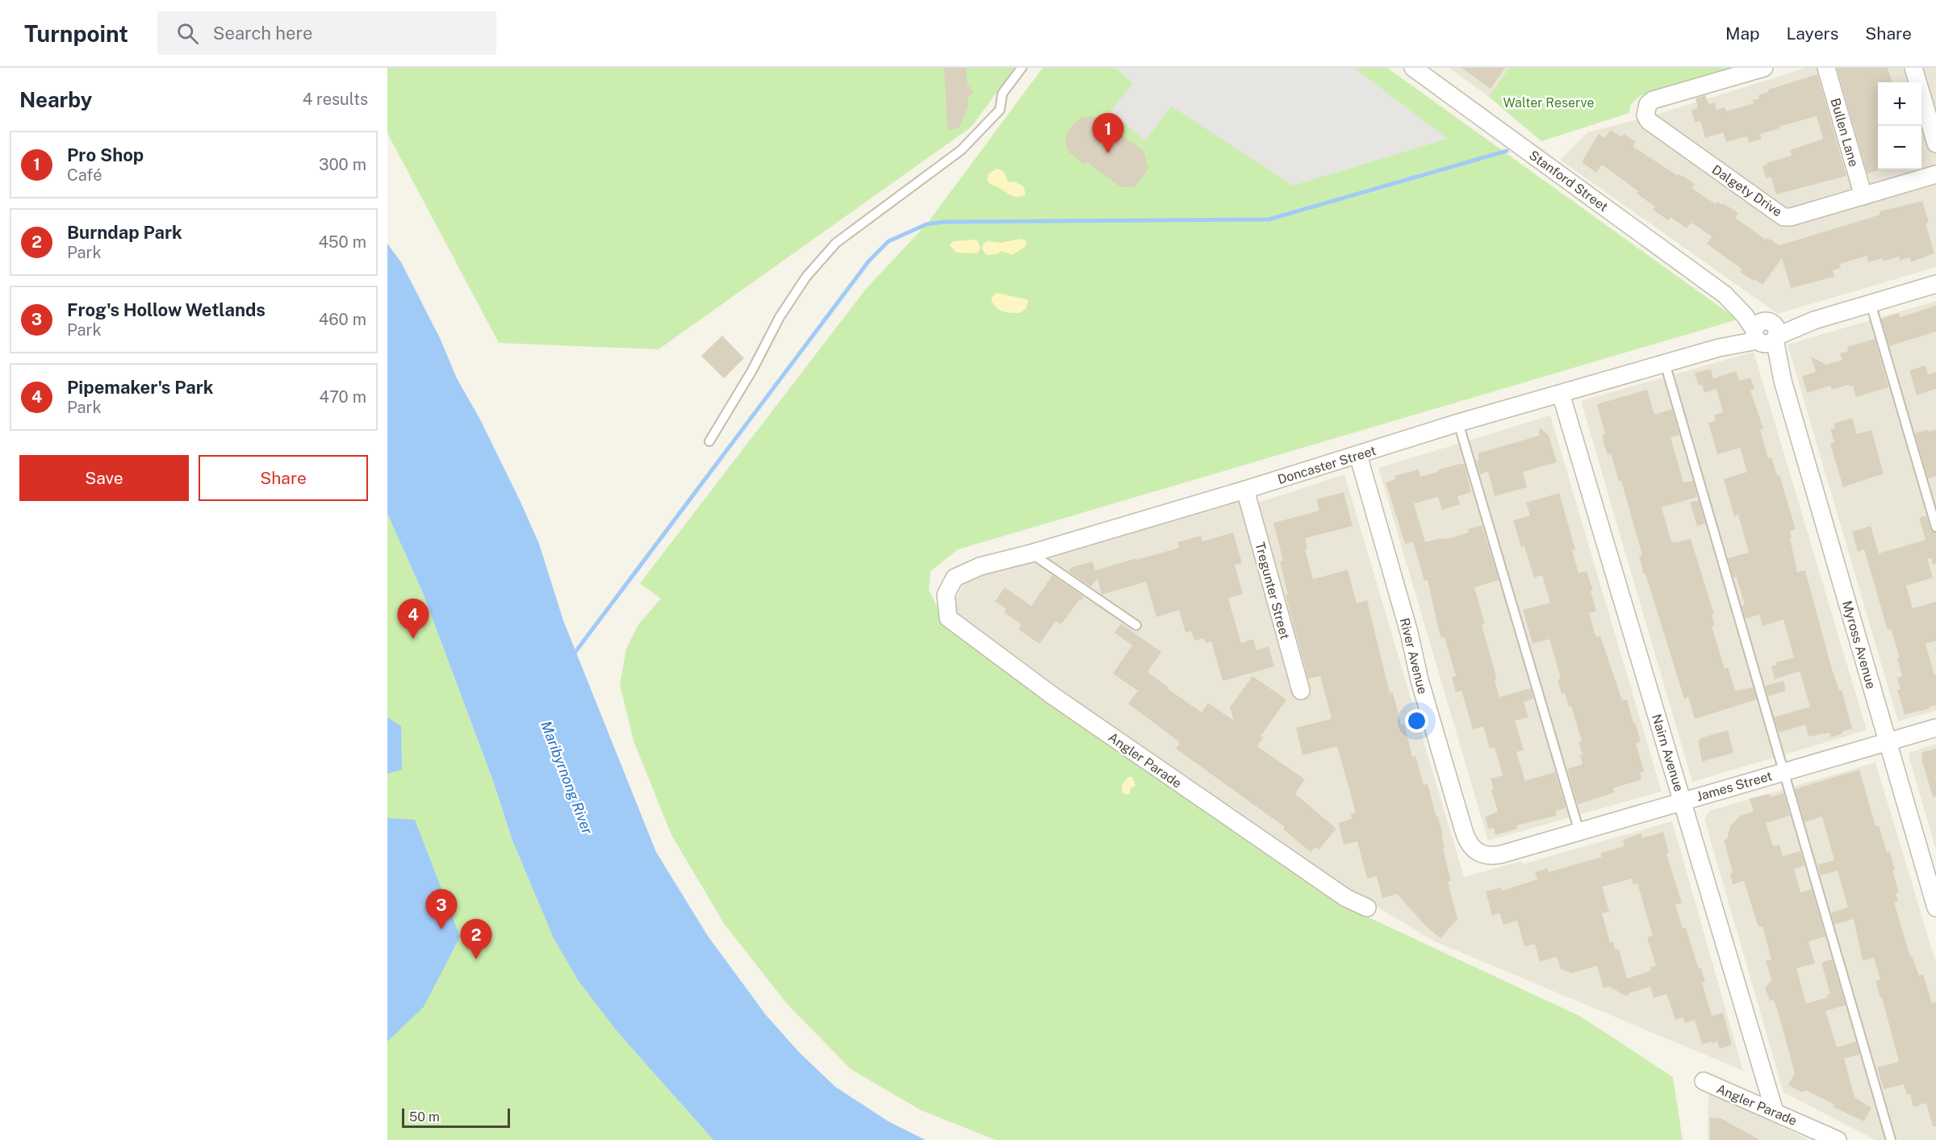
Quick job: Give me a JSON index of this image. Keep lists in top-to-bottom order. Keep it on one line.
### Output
{"streets":{"street":["Bullen Lane","Stanford Street","Dalgety Drive","Doncaster Street","Tregunter Street","Myross Avenue","River Avenue","Nairn Avenue","Angler Parade","James Street"]},"crossings":[["Bullen Lane","Dalgety Drive"],["Stanford Street","Doncaster Street"],["Stanford Street","Myross Avenue"],["Doncaster Street","Tregunter Street"],["Doncaster Street","Myross Avenue"],["Doncaster Street","River Avenue"],["Doncaster Street","Nairn Avenue"],["Doncaster Street","Angler Parade"],["Myross Avenue","James Street"],["River Avenue","James Street"],["Nairn Avenue","Angler Parade"],["Nairn Avenue","James Street"]],"water":["Maribyrnong River"],"parks":["Walter Reserve"],"scale_bar":"50 m","page":{"header":"Turnpoint","search":"Search here","nav":["Map","Layers","Share"],"heading":["Nearby","4 results"],"map_buttons":["+","−"],"pins":["1","4","3","2"],"list":[{"mark":"1","name":"Pro Shop","note":"Café","value":"300 m"},{"mark":"2","name":"Burndap Park","note":"Park","value":"450 m"},{"mark":"3","name":"Frog's Hollow Wetlands","note":"Park","value":"460 m"},{"mark":"4","name":"Pipemaker's Park","note":"Park","value":"470 m"}],"buttons":["Save","Share"],"scale":"50 m"}}
